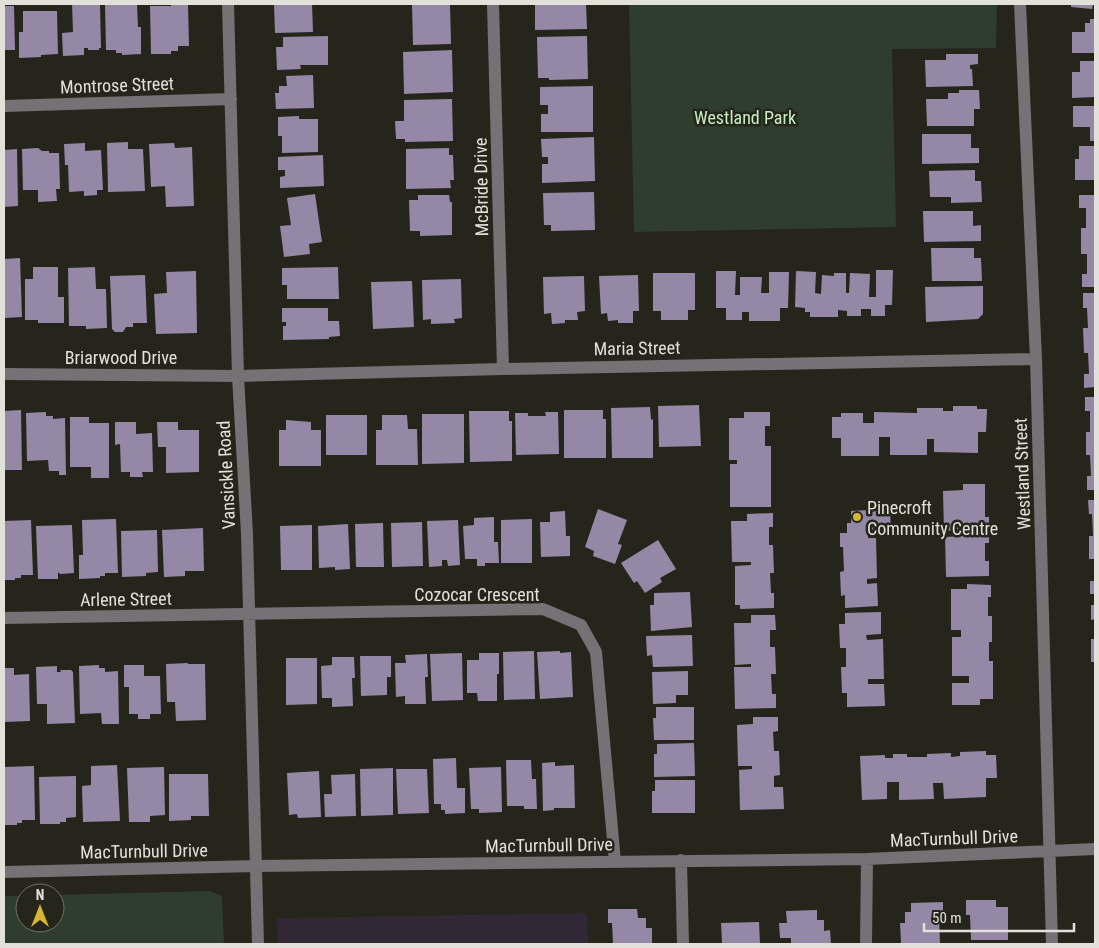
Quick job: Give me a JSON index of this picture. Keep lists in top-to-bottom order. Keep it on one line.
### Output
{"streets":{"street":["Montrose Street","McBride Drive","Maria Street","Briarwood Drive","Westland Street","Vansickle Road","Cozocar Crescent","Arlene Street","MacTurnbull Drive"]},"crossings":[["Montrose Street","Vansickle Road"],["McBride Drive","Maria Street"],["Maria Street","Briarwood Drive"],["Maria Street","Westland Street"],["Maria Street","Vansickle Road"],["Briarwood Drive","Vansickle Road"],["Westland Street","MacTurnbull Drive"],["Vansickle Road","Cozocar Crescent"],["Vansickle Road","Arlene Street"],["Vansickle Road","MacTurnbull Drive"],["Cozocar Crescent","Arlene Street"],["Cozocar Crescent","MacTurnbull Drive"]],"parks":["Westland Park"],"places":["Pinecroft Community Centre"],"scale_bar":"50 m","north":"top"}
